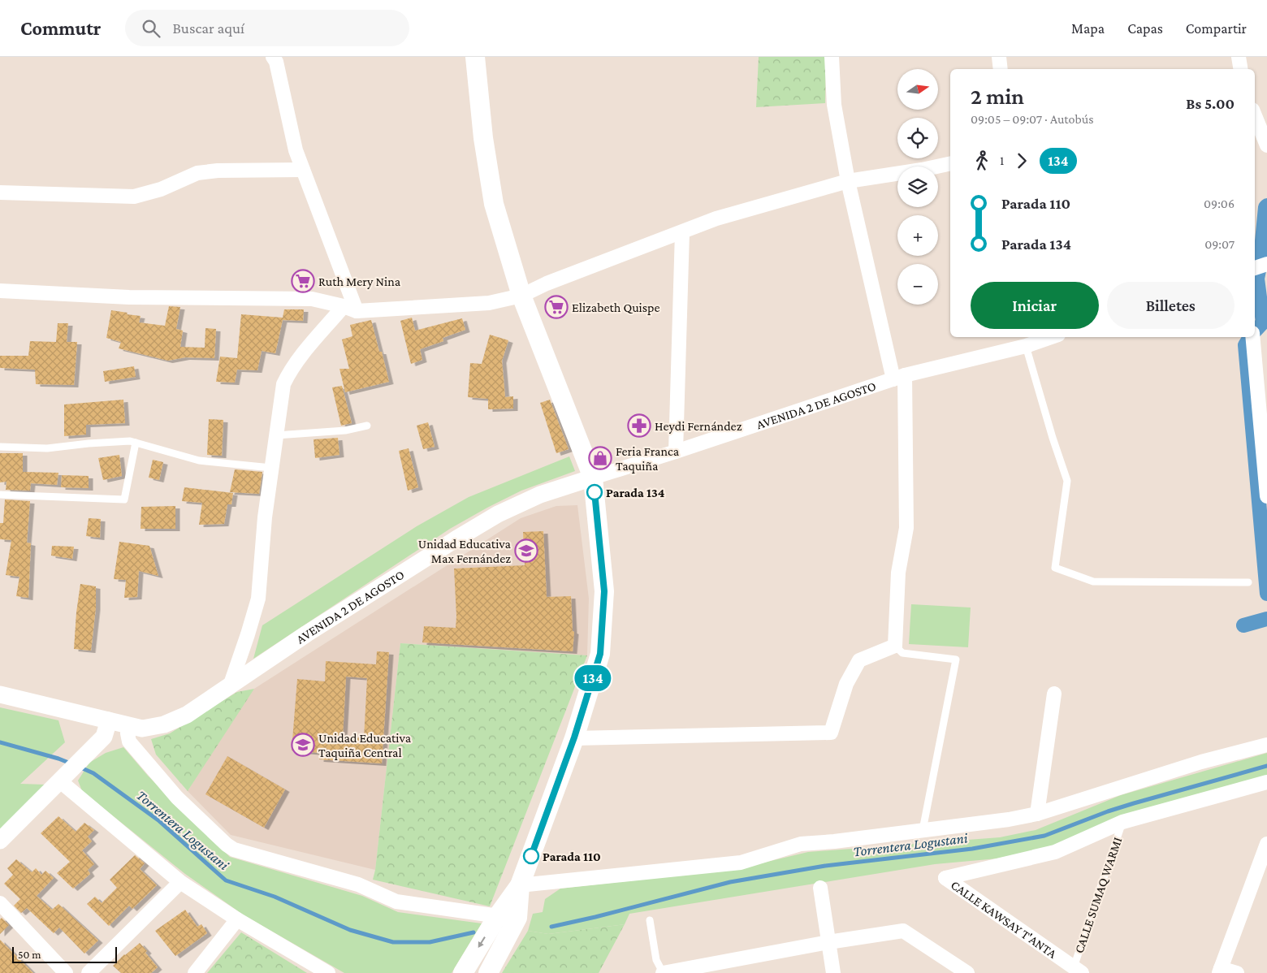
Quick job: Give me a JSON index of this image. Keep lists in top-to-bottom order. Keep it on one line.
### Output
{"streets":{"street":["AVENIDA 2 DE AGOSTO","CALLE KAWSAY T'ANTA"],"lane":["CALLE SUMAQ WARMI"]},"crossings":[["CALLE SUMAQ WARMI","CALLE KAWSAY T'ANTA"]],"water":["Torrentera Logustani"],"places":{"supermarket":["Ruth Mery Nina","Elizabeth Quispe"],"pharmacy":["Heydi Fernández"],"shop":["Feria Franca Taquiña"],"other":["Parada 134","Parada 110"],"school or university":["Unidad Educativa Max Fernández","Unidad Educativa Taquiña Central"]},"lines":["bus line 134"],"scale_bar":"50 m","north":"right","page":{"header":"Commutr","search":"Buscar aquí","nav":["Mapa","Capas","Compartir"],"on_map":"134","map_buttons":["+","−"],"heading":["2 min","09:05 – 09:07 · Autobús","Bs 5.00"],"legs":["1","134"],"list":[{"name":"Parada 110","value":"09:06"},{"name":"Parada 134","value":"09:07"}],"buttons":["Iniciar","Billetes"],"scale":"50 m"}}
